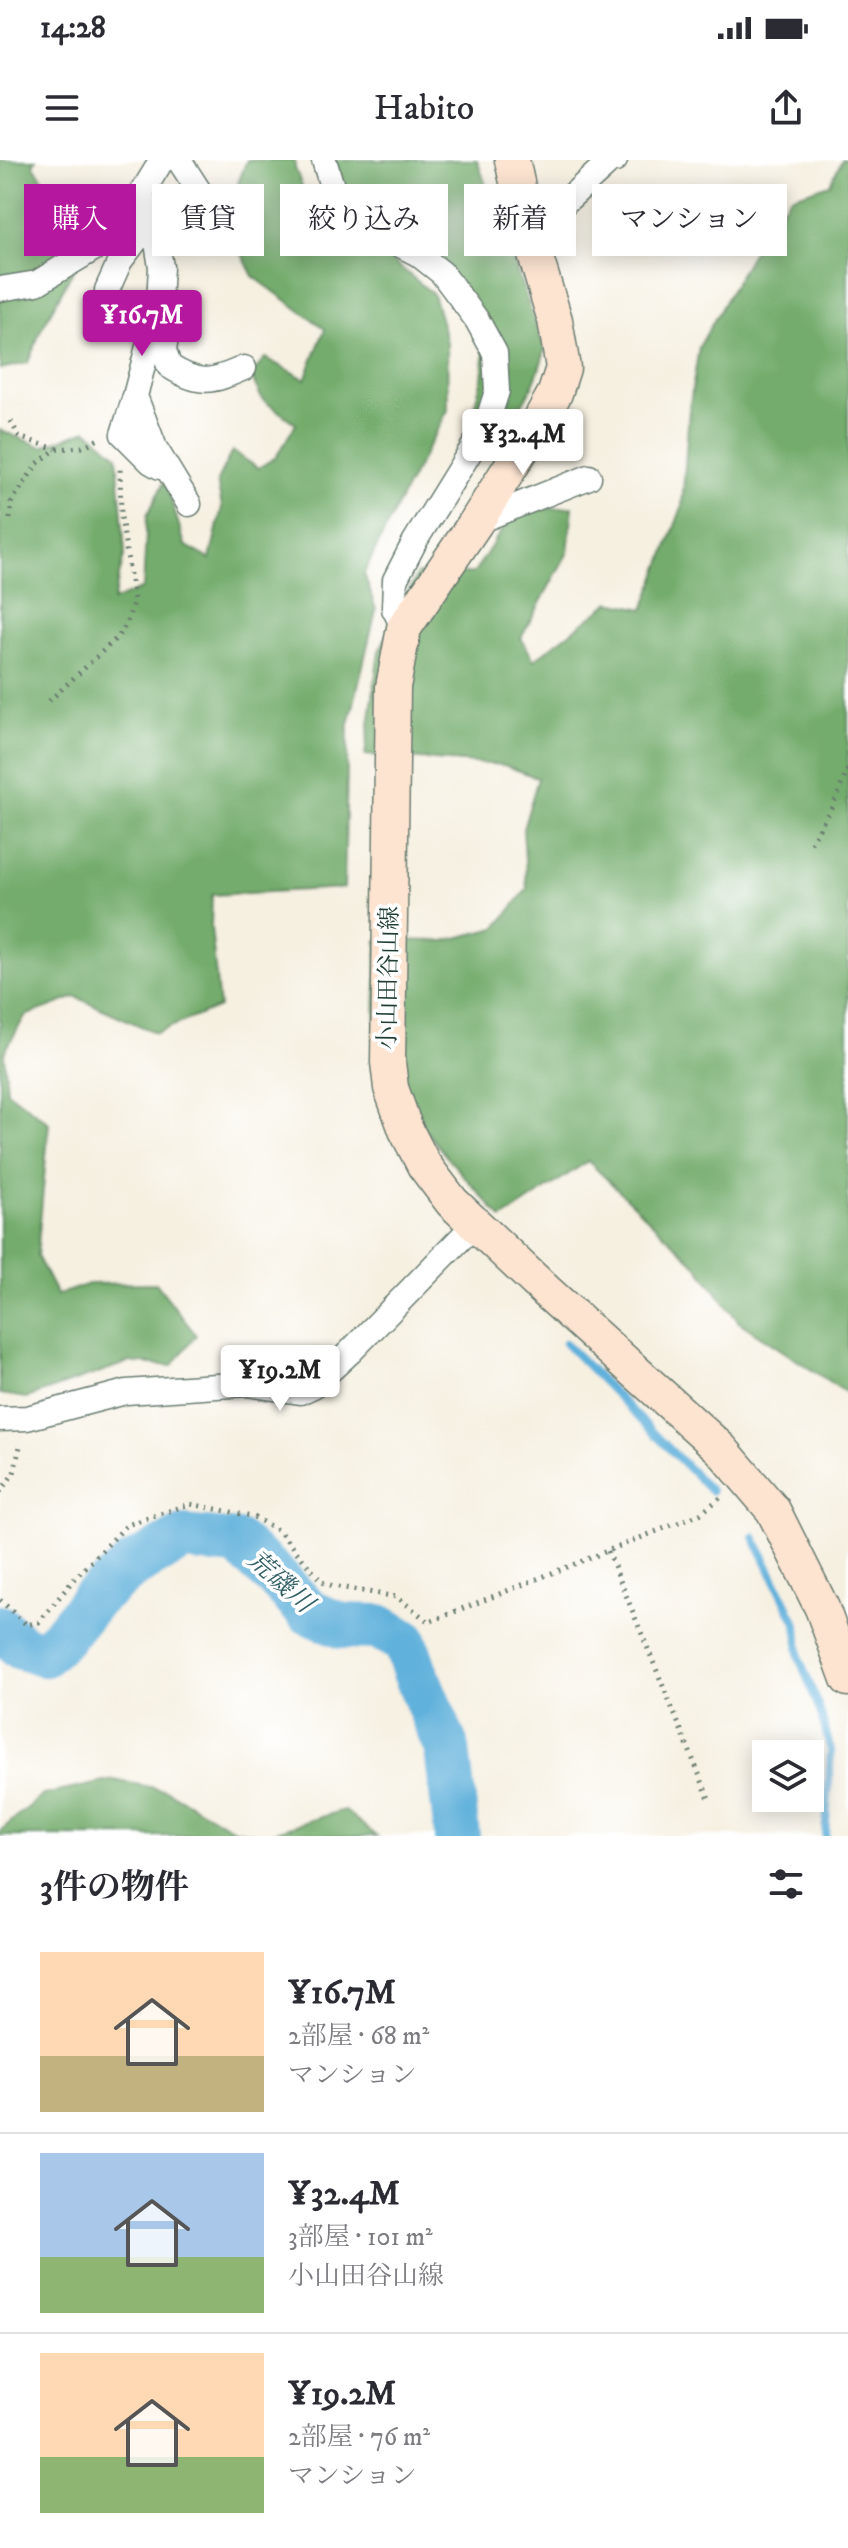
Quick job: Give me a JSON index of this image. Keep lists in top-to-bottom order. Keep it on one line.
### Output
{"streets":{"main road":["小山田谷山線"]},"water":["荒磯川"],"page":{"status":"14:28","header":"Habito","chip":["購入","賃貸","絞り込み","新着","マンション"],"price":["¥16.7M","¥32.4M","¥19.2M"],"heading":"3件の物件","list":[{"name":"¥16.7M","note":"2部屋 · 68 m² · マンション"},{"name":"¥32.4M","note":"3部屋 · 101 m² · 小山田谷山線"},{"name":"¥19.2M","note":"2部屋 · 76 m² · マンション"}]}}
